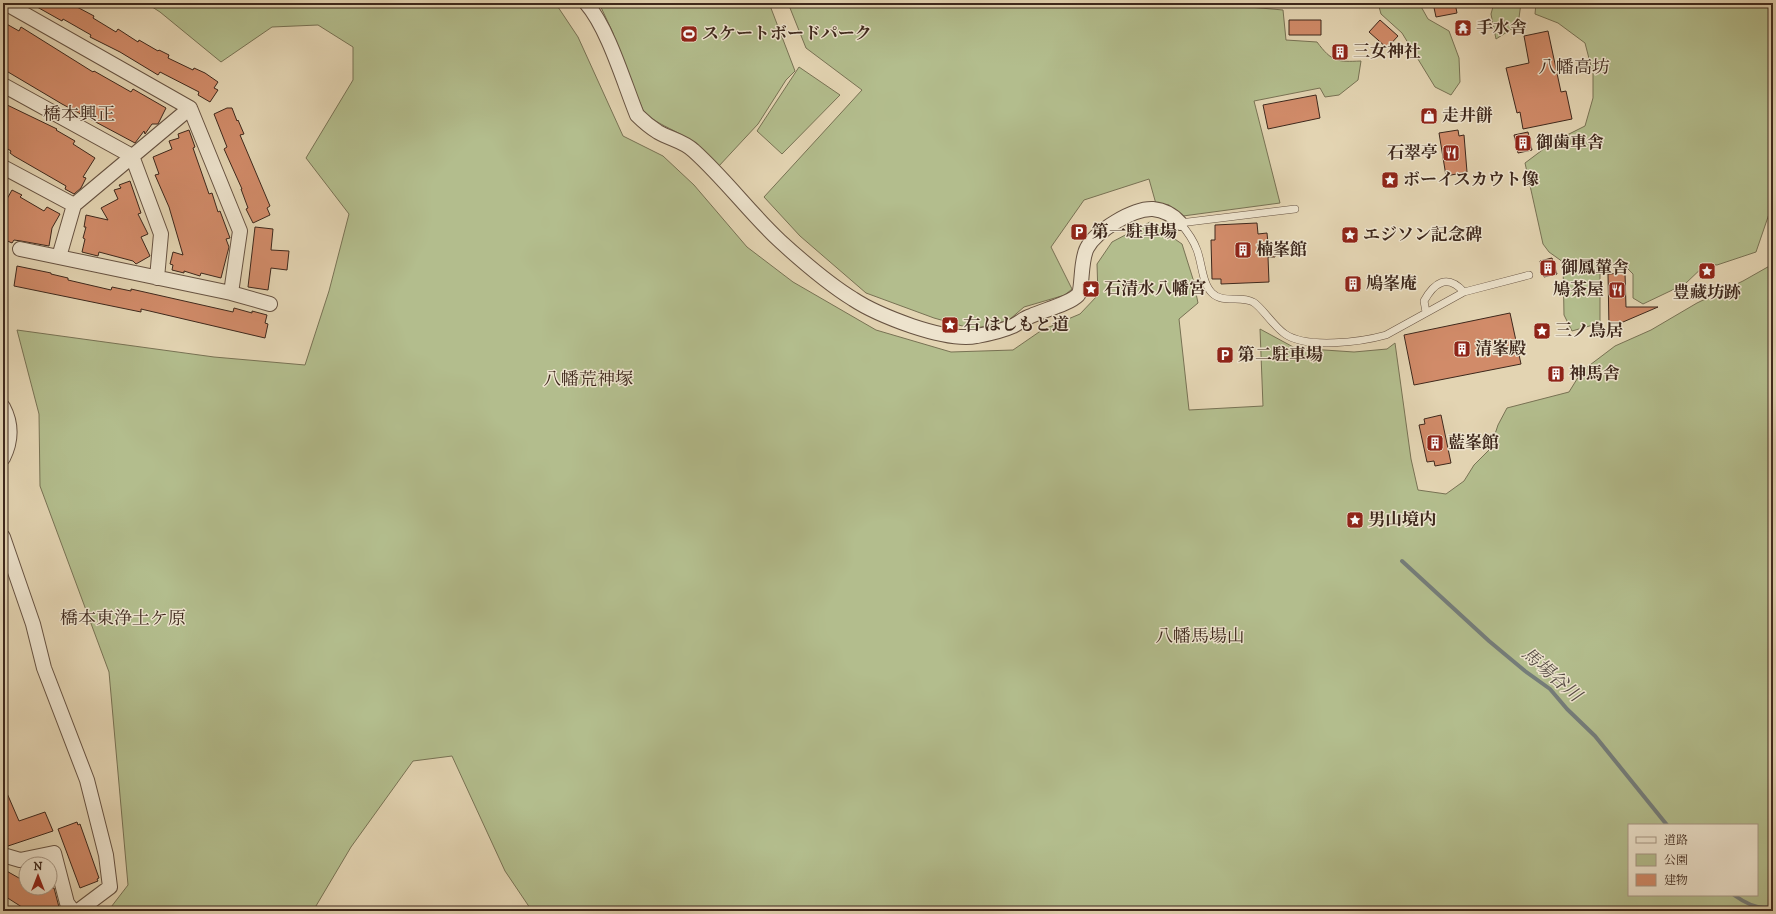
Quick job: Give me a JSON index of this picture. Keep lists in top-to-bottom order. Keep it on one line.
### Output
{"districts":["八幡高坊","橋本興正","八幡荒神塚","橋本東浄土ケ原","八幡馬場山"],"water":["馬場谷川"],"places":{"temple":["手水舎"],"sports":["スケートボードパーク"],"building":["三女神社","御歯車舎","楠峯館","御鳳輦舎","鳩峯庵","清峯殿","神馬舎","藍峯館"],"shop":["走井餅"],"restaurant":["石翠亭","鳩茶屋"],"place":["ボーイスカウト像","エジソン記念碑","豊藏坊跡","石清水八幡宮","右 はしもと道","三ノ鳥居","男山境内"],"parking":["第一駐車場","第二駐車場"]},"legend":["道路","公園","建物"],"north":"top"}
